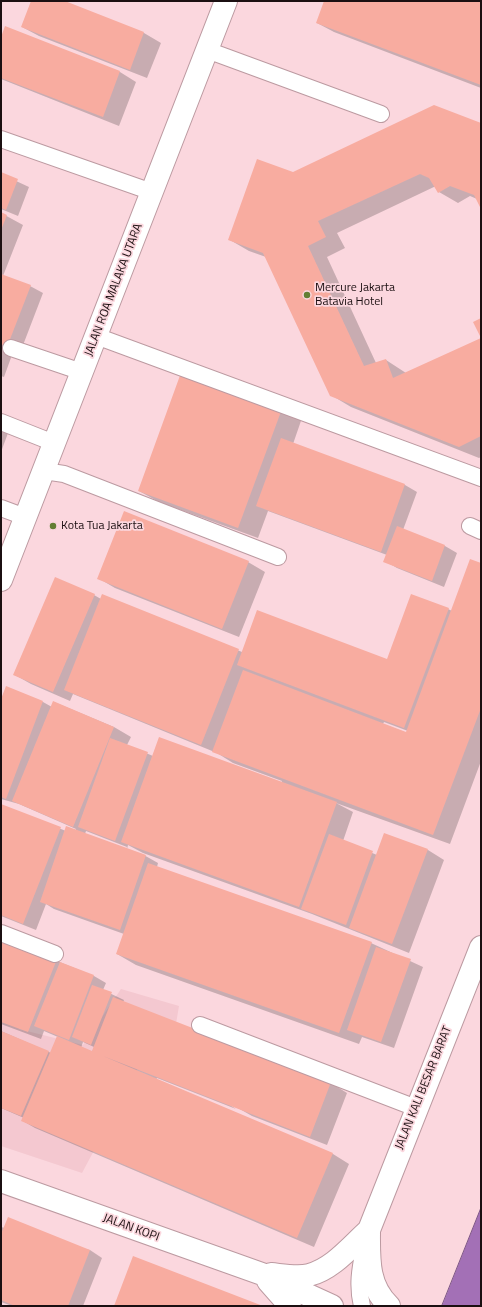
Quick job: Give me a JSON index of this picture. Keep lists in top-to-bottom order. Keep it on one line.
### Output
{"streets":{"street":["JALAN ROA MALAKA UTARA","JALAN KALI BESAR BARAT","JALAN KOPI"]},"crossings":[["JALAN KALI BESAR BARAT","JALAN KOPI"]],"places":["Mercure Jakarta Batavia Hotel","Kota Tua Jakarta"]}
